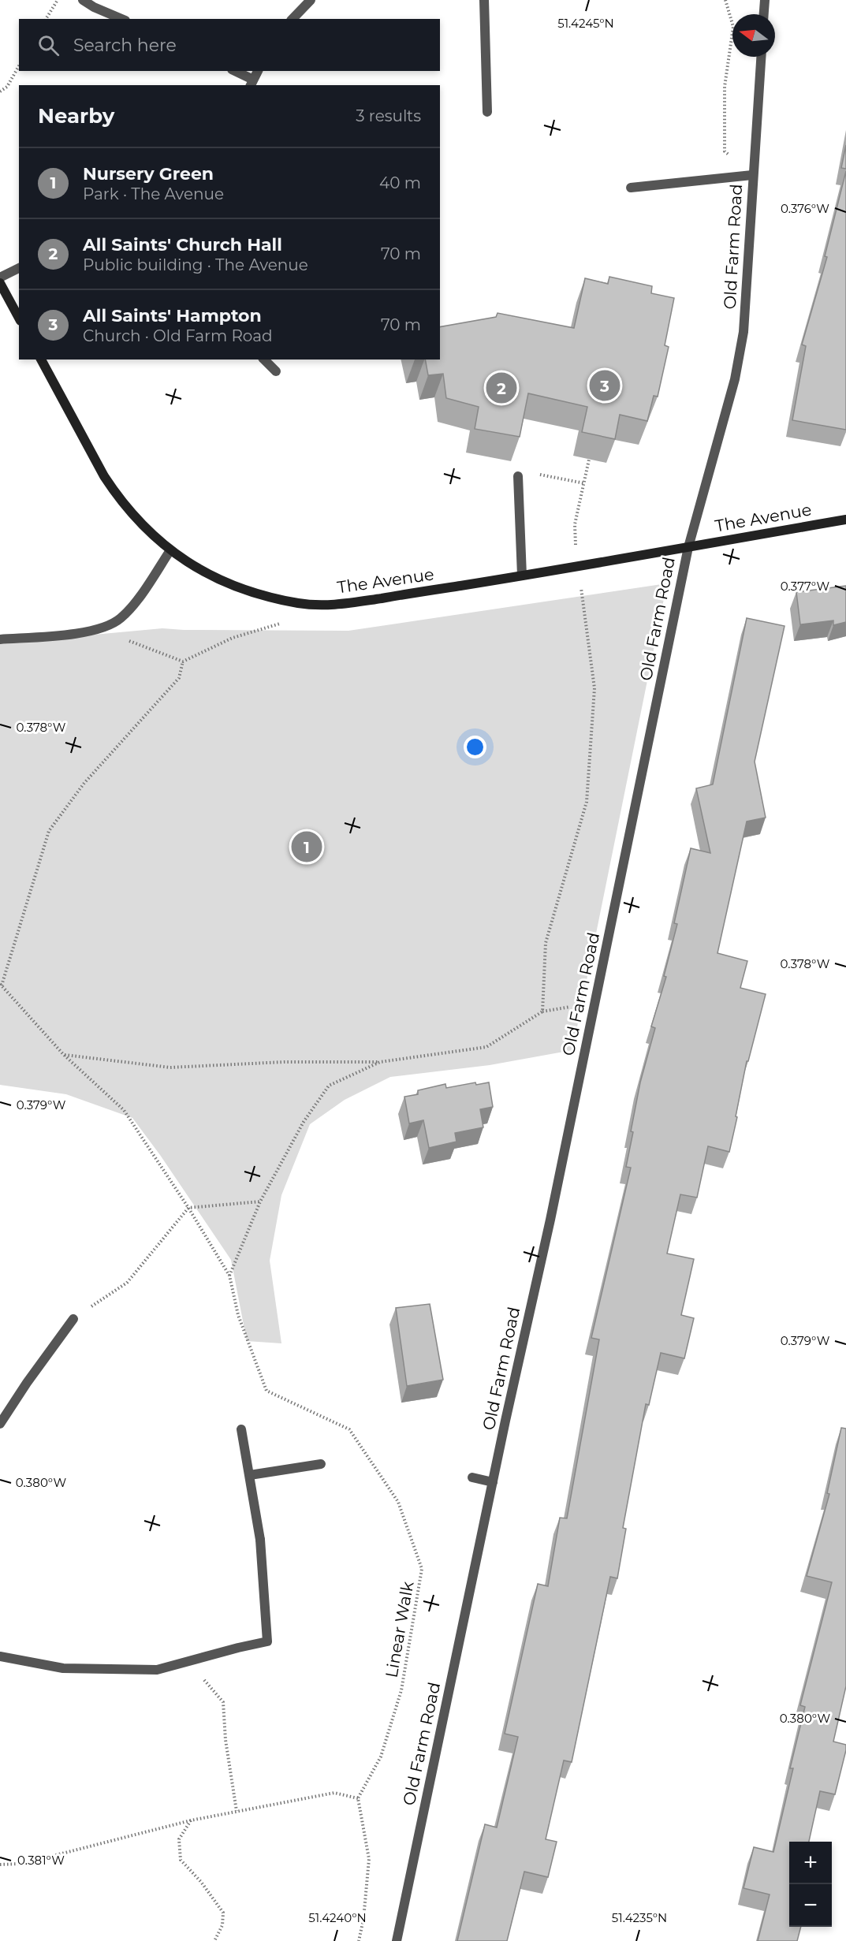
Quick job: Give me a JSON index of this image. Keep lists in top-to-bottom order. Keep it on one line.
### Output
{"streets":{"street":["Old Farm Road","The Avenue"],"path":["Linear Walk"]},"crossings":[["Old Farm Road","The Avenue"]],"north":"left","page":{"search":"Search here","heading":["Nearby","3 results"],"list":[{"mark":"1","name":"Nursery Green","note":"Park · The Avenue","value":"40 m"},{"mark":"2","name":"All Saints' Church Hall","note":"Public building · The Avenue","value":"70 m"},{"mark":"3","name":"All Saints' Hampton","note":"Church · Old Farm Road","value":"70 m"}],"pins":["3","2","1"],"map_buttons":["+","−"]},"coordinates":["51.4245°N","0.376°W","0.377°W","0.378°W","0.379°W","0.380°W","0.381°W","51.4240°N","51.4235°N"]}
